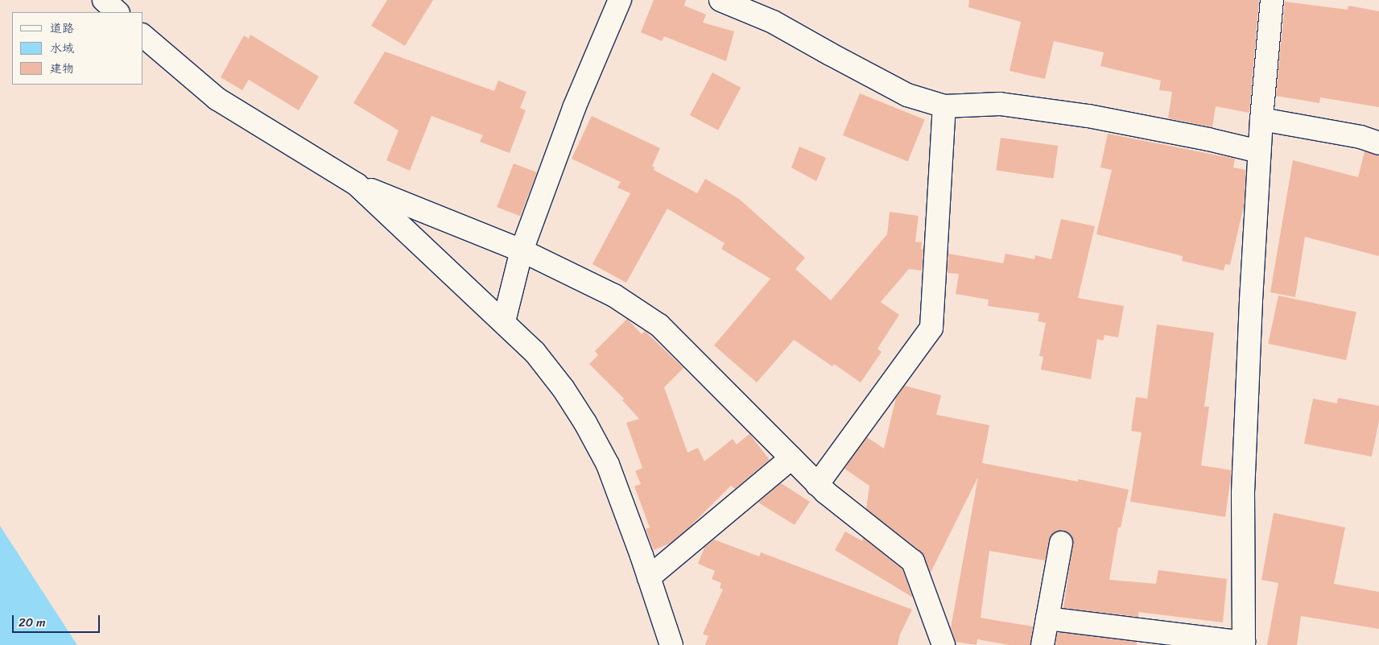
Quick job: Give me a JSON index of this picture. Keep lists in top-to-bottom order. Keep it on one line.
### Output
{"legend":["道路","水域","建物"],"scale_bar":"20 m"}
